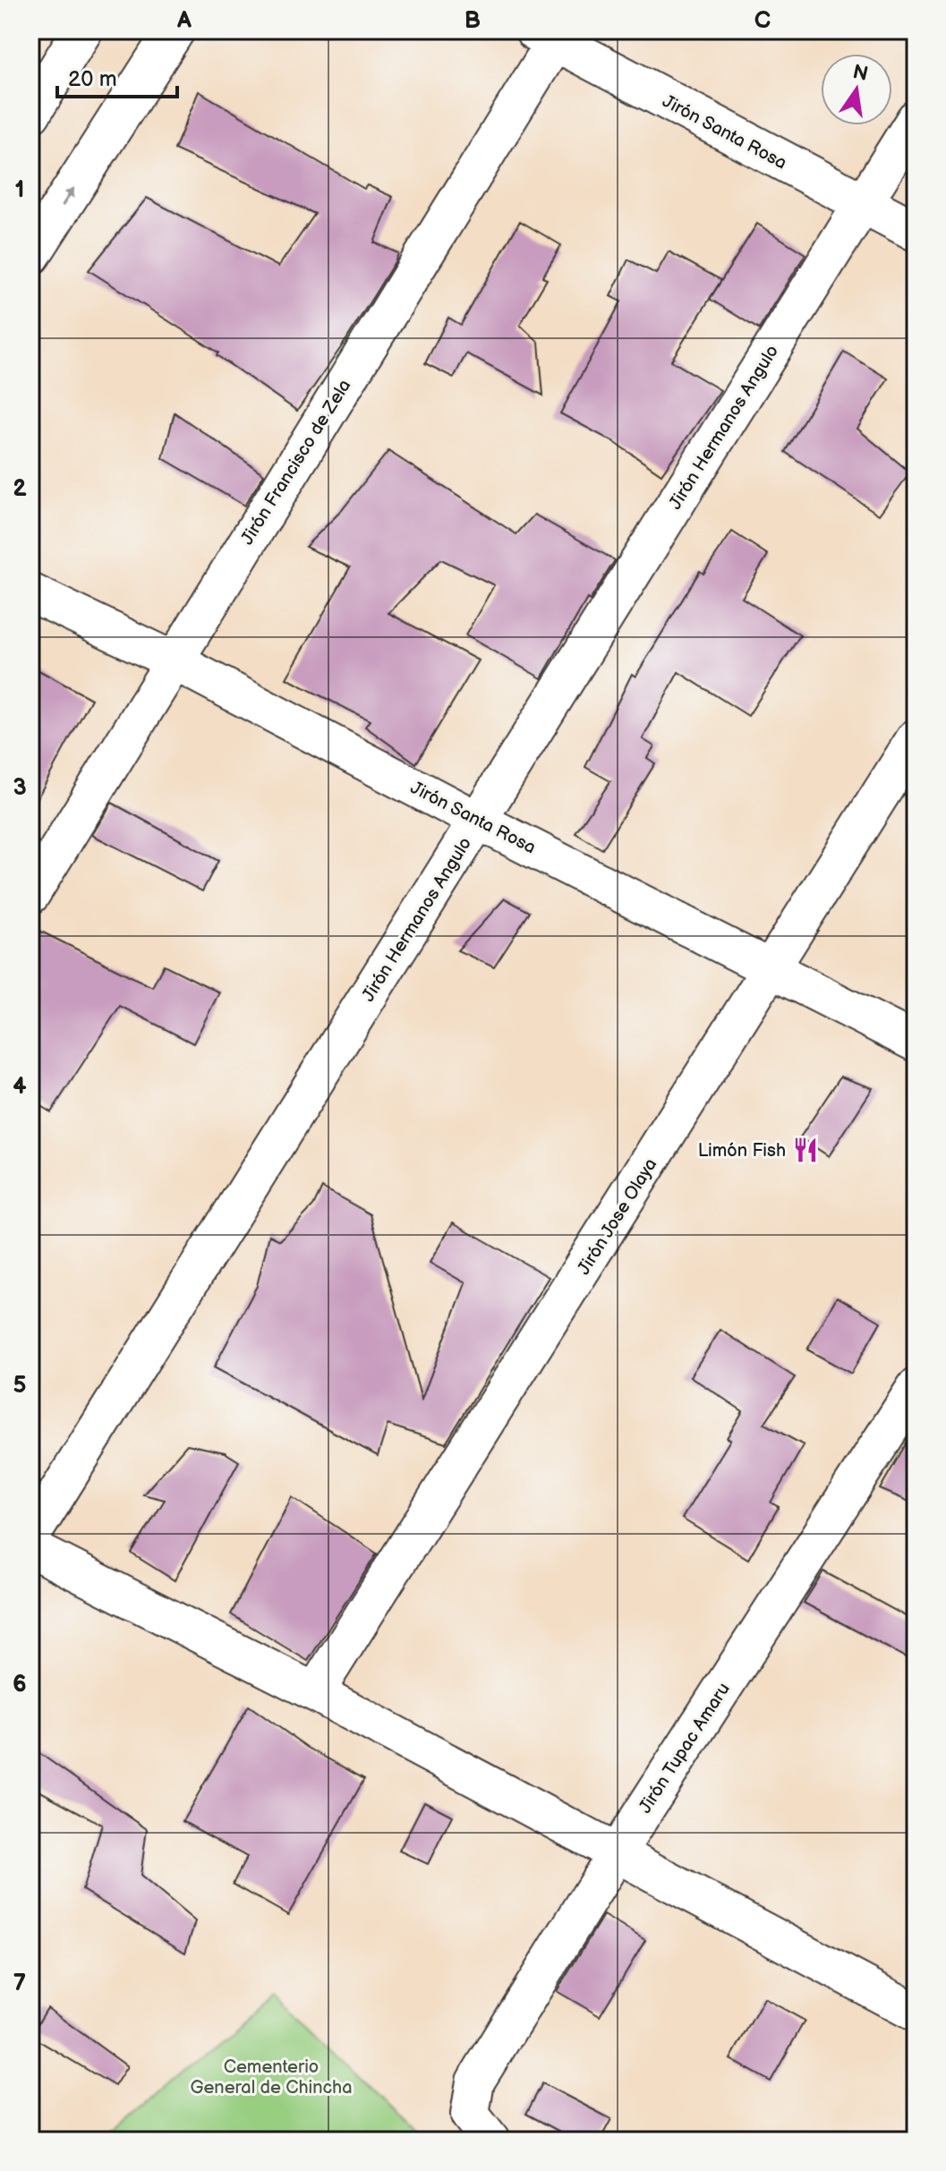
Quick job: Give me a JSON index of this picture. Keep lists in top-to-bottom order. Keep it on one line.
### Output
{"streets":{"street":["Jirón Santa Rosa","Jirón Hermanos Angulo","Jirón Francisco de Zela","Jirón Jose Olaya","Jirón Tupac Amaru"]},"crossings":[["Jirón Santa Rosa","Jirón Hermanos Angulo"],["Jirón Santa Rosa","Jirón Francisco de Zela"],["Jirón Santa Rosa","Jirón Jose Olaya"]],"parks":["Cementerio General de Chincha"],"places":{"restaurant":["Limón Fish"]},"scale_bar":"20 m","north":"top","grid":{"columns":["A","B","C"],"rows":["1","2","3","4","5","6","7"]}}
